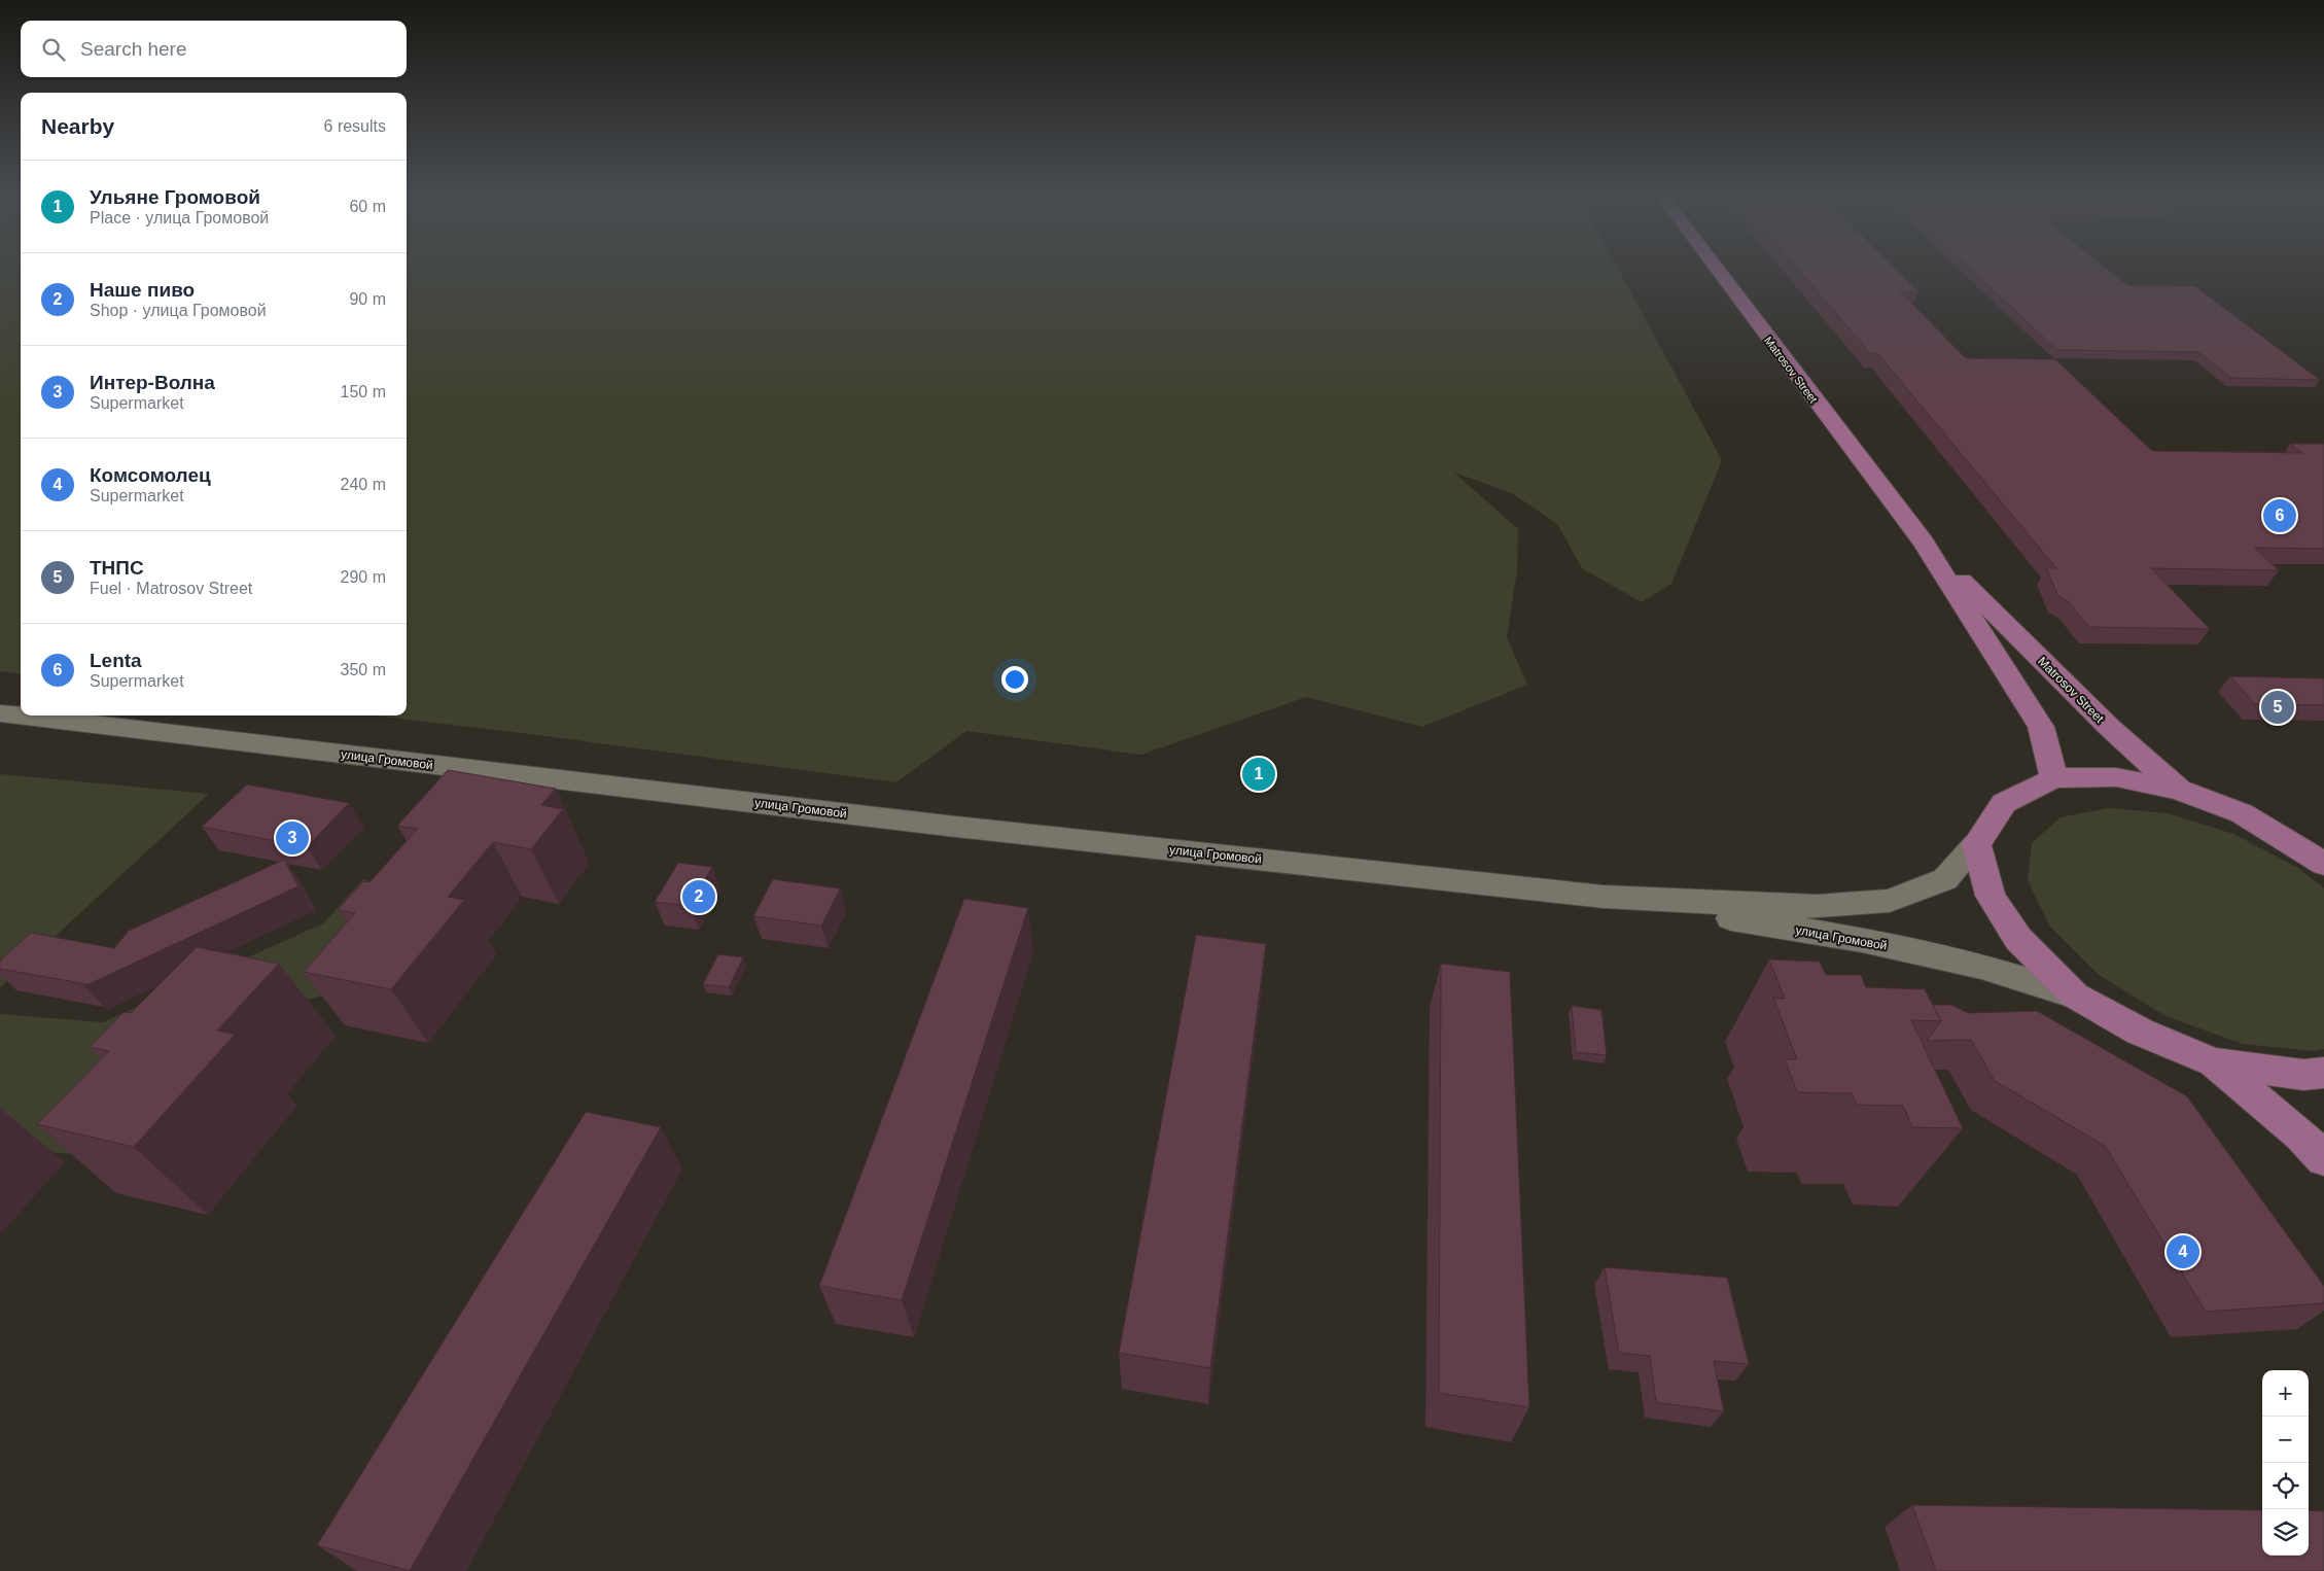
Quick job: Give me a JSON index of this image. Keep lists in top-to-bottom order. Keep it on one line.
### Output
{"streets":{"main road":["Matrosov Street","улица Громовой"]},"page":{"search":"Search here","heading":["Nearby","6 results"],"list":[{"mark":"1","name":"Ульяне Громовой","note":"Place · улица Громовой","value":"60 m"},{"mark":"2","name":"Наше пиво","note":"Shop · улица Громовой","value":"90 m"},{"mark":"3","name":"Интер-Волна","note":"Supermarket","value":"150 m"},{"mark":"4","name":"Комсомолец","note":"Supermarket","value":"240 m"},{"mark":"5","name":"ТНПС","note":"Fuel · Matrosov Street","value":"290 m"},{"mark":"6","name":"Lenta","note":"Supermarket","value":"350 m"}],"pins":["6","5","1","3","2","4"],"map_buttons":["+","−"]}}
